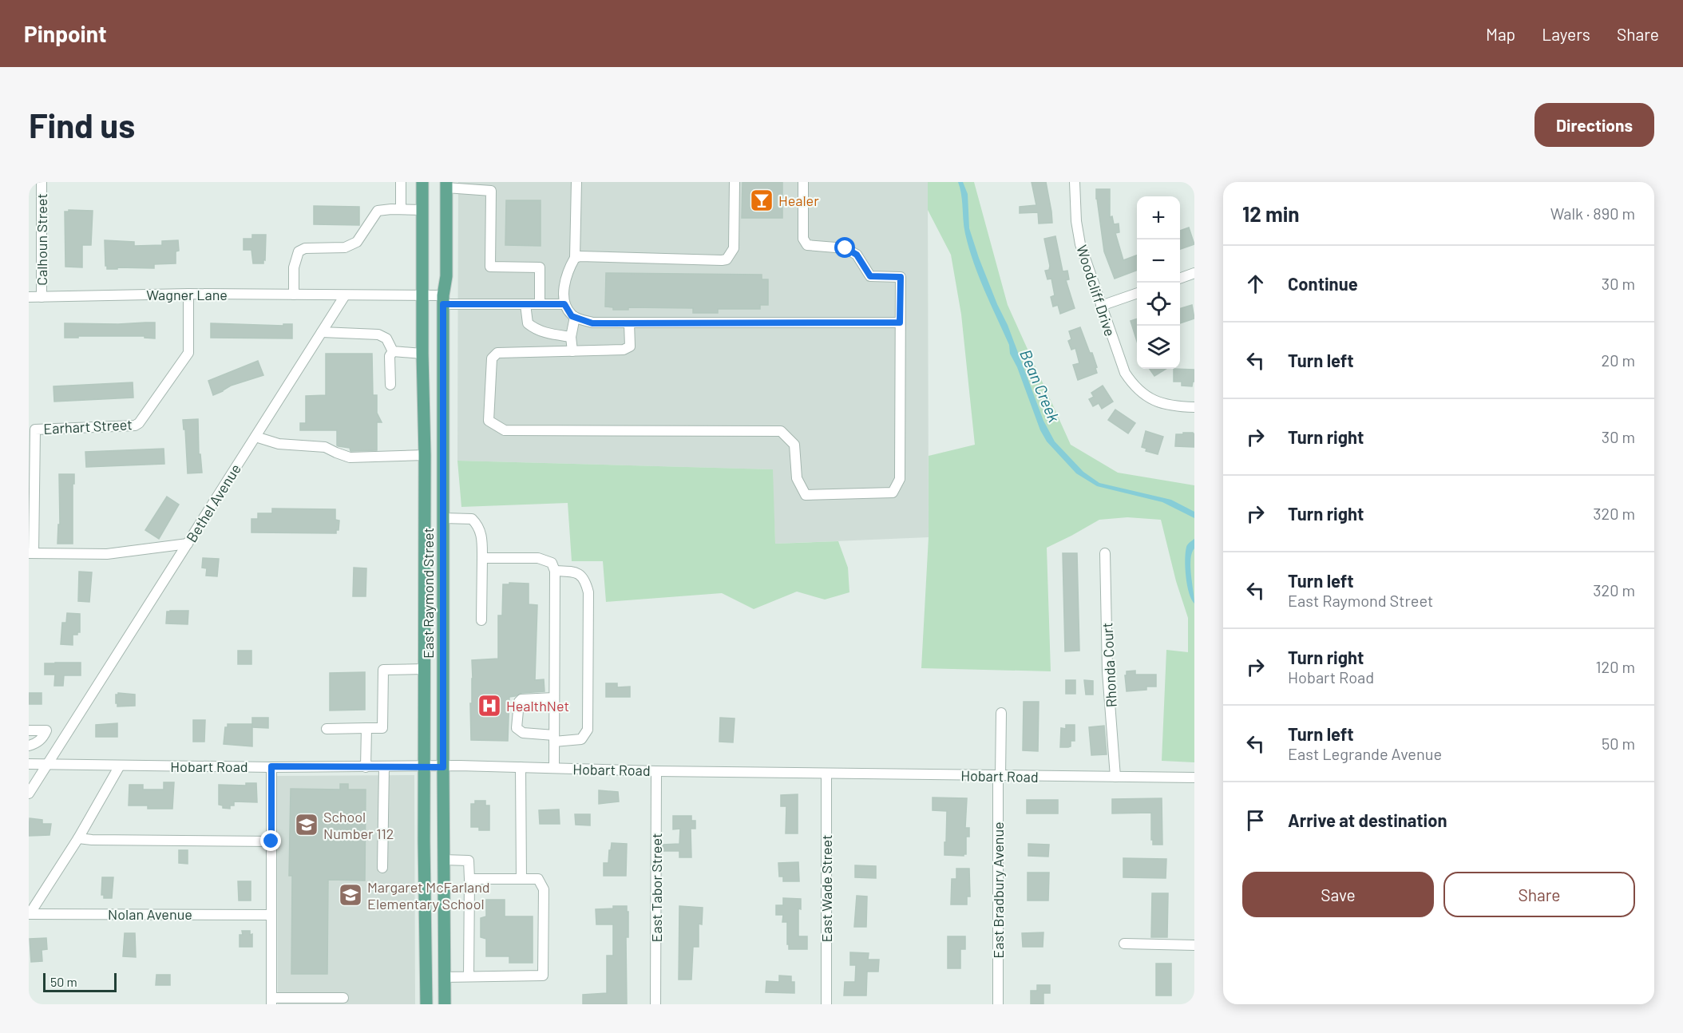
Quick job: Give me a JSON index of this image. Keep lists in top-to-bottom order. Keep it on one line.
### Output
{"streets":{"main road":["East Raymond Street"],"street":["Calhoun Street","Woodcliff Drive","Wagner Lane","Earhart Street","Bethel Avenue","Rhonda Court","Hobart Road","East Tabor Street","East Wade Street","East Bradbury Avenue","Nolan Avenue"]},"crossings":[["Calhoun Street","Wagner Lane"],["Wagner Lane","Earhart Street"],["Wagner Lane","Bethel Avenue"],["Bethel Avenue","Hobart Road"],["East Raymond Street","Hobart Road"],["Rhonda Court","Hobart Road"],["Hobart Road","East Tabor Street"],["Hobart Road","East Wade Street"],["Hobart Road","East Bradbury Avenue"]],"water":["Bean Creek"],"places":{"bar":["Healer"],"hospital":["HealthNet"],"school or university":["School Number 112","Margaret McFarland Elementary School"]},"scale_bar":"50 m","page":{"header":"Pinpoint","nav":["Map","Layers","Share"],"buttons":["Directions",["Save","Share"]],"title":"Find us","heading":["12 min","Walk · 890 m"],"map_buttons":["+","−"],"list":[["Continue","30 m"],["Turn left","20 m"],["Turn right","30 m"],["Turn right","320 m"],["Turn left","East Raymond Street","320 m"],["Turn right","Hobart Road","120 m"],["Turn left","East Legrande Avenue","50 m"],"Arrive at destination"],"scale":"50 m"}}
